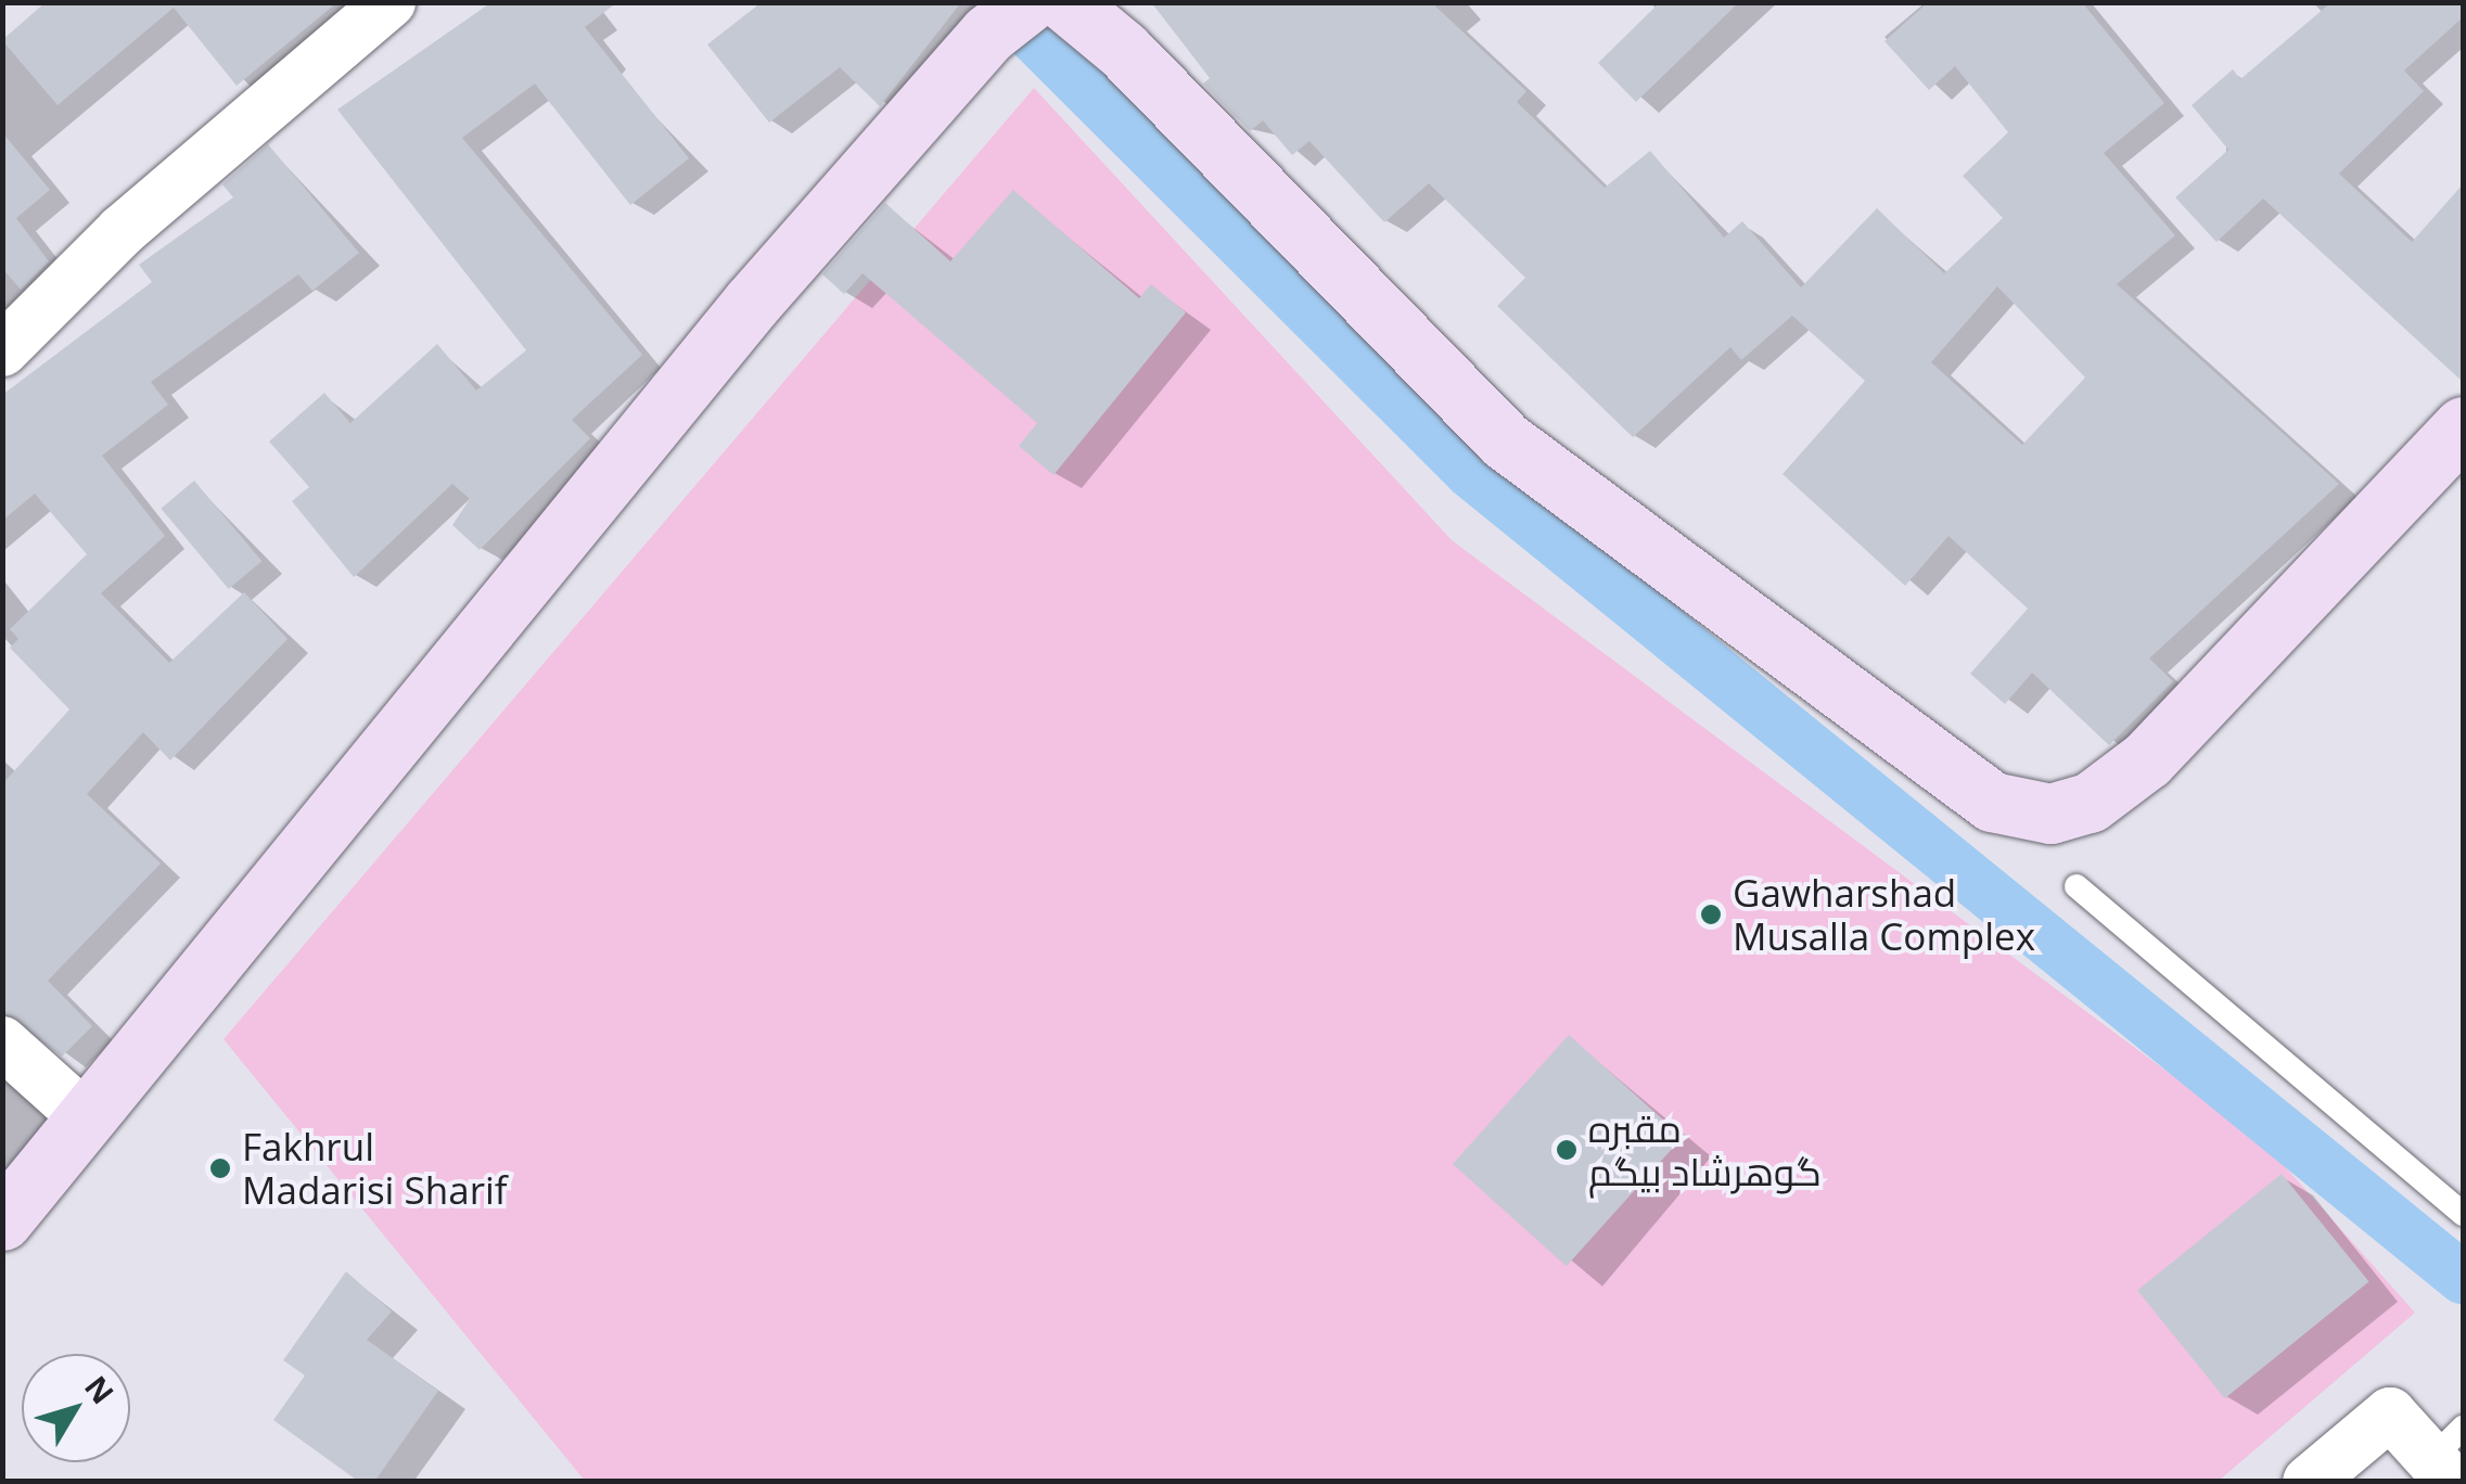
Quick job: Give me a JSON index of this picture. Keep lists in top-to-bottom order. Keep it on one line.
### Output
{"places":["Gawharshad Musalla Complex","مقبره گوهرشاد بیگم","Fakhrul Madarisi Sharif"],"north":"top right"}
